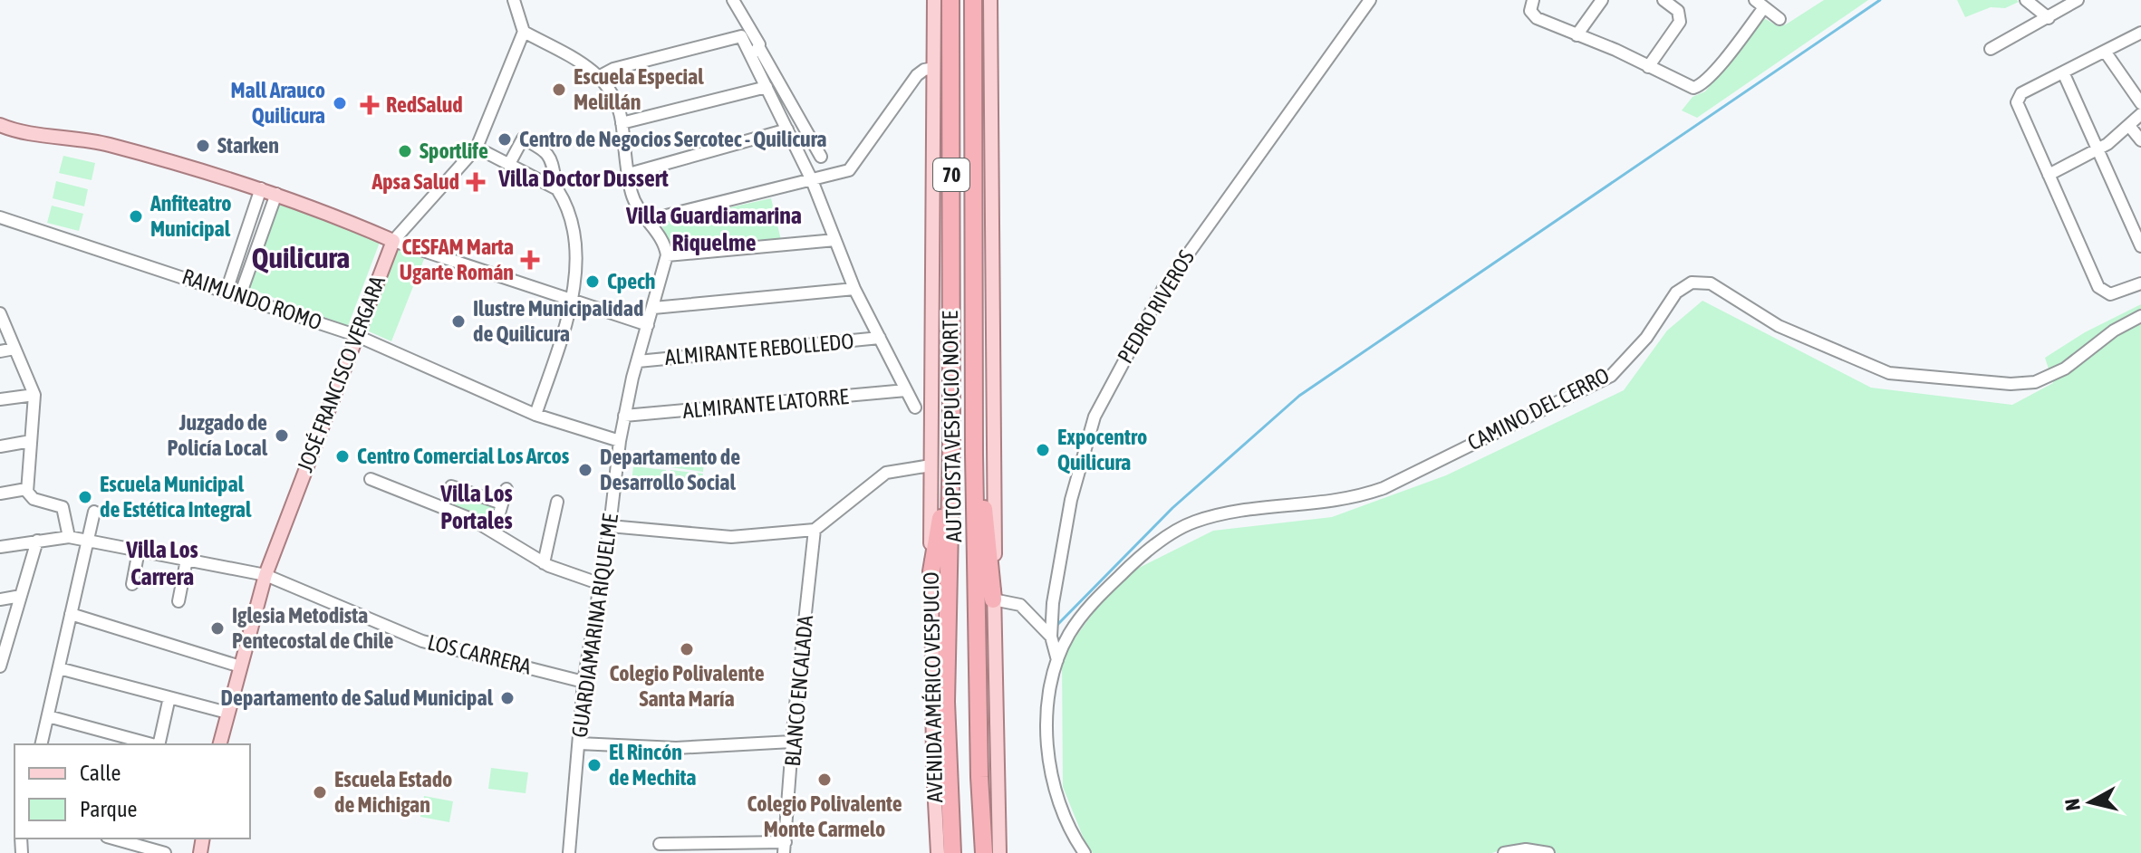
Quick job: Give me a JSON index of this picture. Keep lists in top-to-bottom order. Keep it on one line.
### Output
{"streets":{"highway":["70","AUTOPISTA VESPUCIO NORTE"],"main road":["JOSÉ FRANCISCO VERGARA","AVENIDA AMÉRICO VESPUCIO"],"street":["RAIMUNDO ROMO","PEDRO RIVEROS","ALMIRANTE REBOLLEDO","ALMIRANTE LATORRE","CAMINO DEL CERRO","GUARDIAMARINA RIQUELME","LOS CARRERA","BLANCO ENCALADA"]},"crossings":[["RAIMUNDO ROMO","JOSÉ FRANCISCO VERGARA"],["RAIMUNDO ROMO","GUARDIAMARINA RIQUELME"],["PEDRO RIVEROS","CAMINO DEL CERRO"],["ALMIRANTE REBOLLEDO","GUARDIAMARINA RIQUELME"],["JOSÉ FRANCISCO VERGARA","LOS CARRERA"],["ALMIRANTE LATORRE","GUARDIAMARINA RIQUELME"],["GUARDIAMARINA RIQUELME","LOS CARRERA"]],"districts":["Villa Doctor Dussert","Villa Guardiamarina Riquelme","Quilicura","Villa Los Portales","Villa Los Carrera"],"places":{"other":["Escuela Especial Melillán","Mall Arauco Quilicura","Centro de Negocios Sercotec - Quilicura","Starken","Sportlife","Anfiteatro Municipal","Cpech","Ilustre Municipalidad de Quilicura","Juzgado de Policía Local","Expocentro Quilicura","Centro Comercial Los Arcos","Departamento de Desarrollo Social","Escuela Municipal de Estética Integral","Iglesia Metodista Pentecostal de Chile","Colegio Polivalente Santa María","Departamento de Salud Municipal","El Rincón de Mechita","Colegio Polivalente Monte Carmelo","Escuela Estado de Michigan"],"health":["RedSalud","Apsa Salud","CESFAM Marta Ugarte Román"]},"legend":["Calle","Parque"],"north":"left"}
